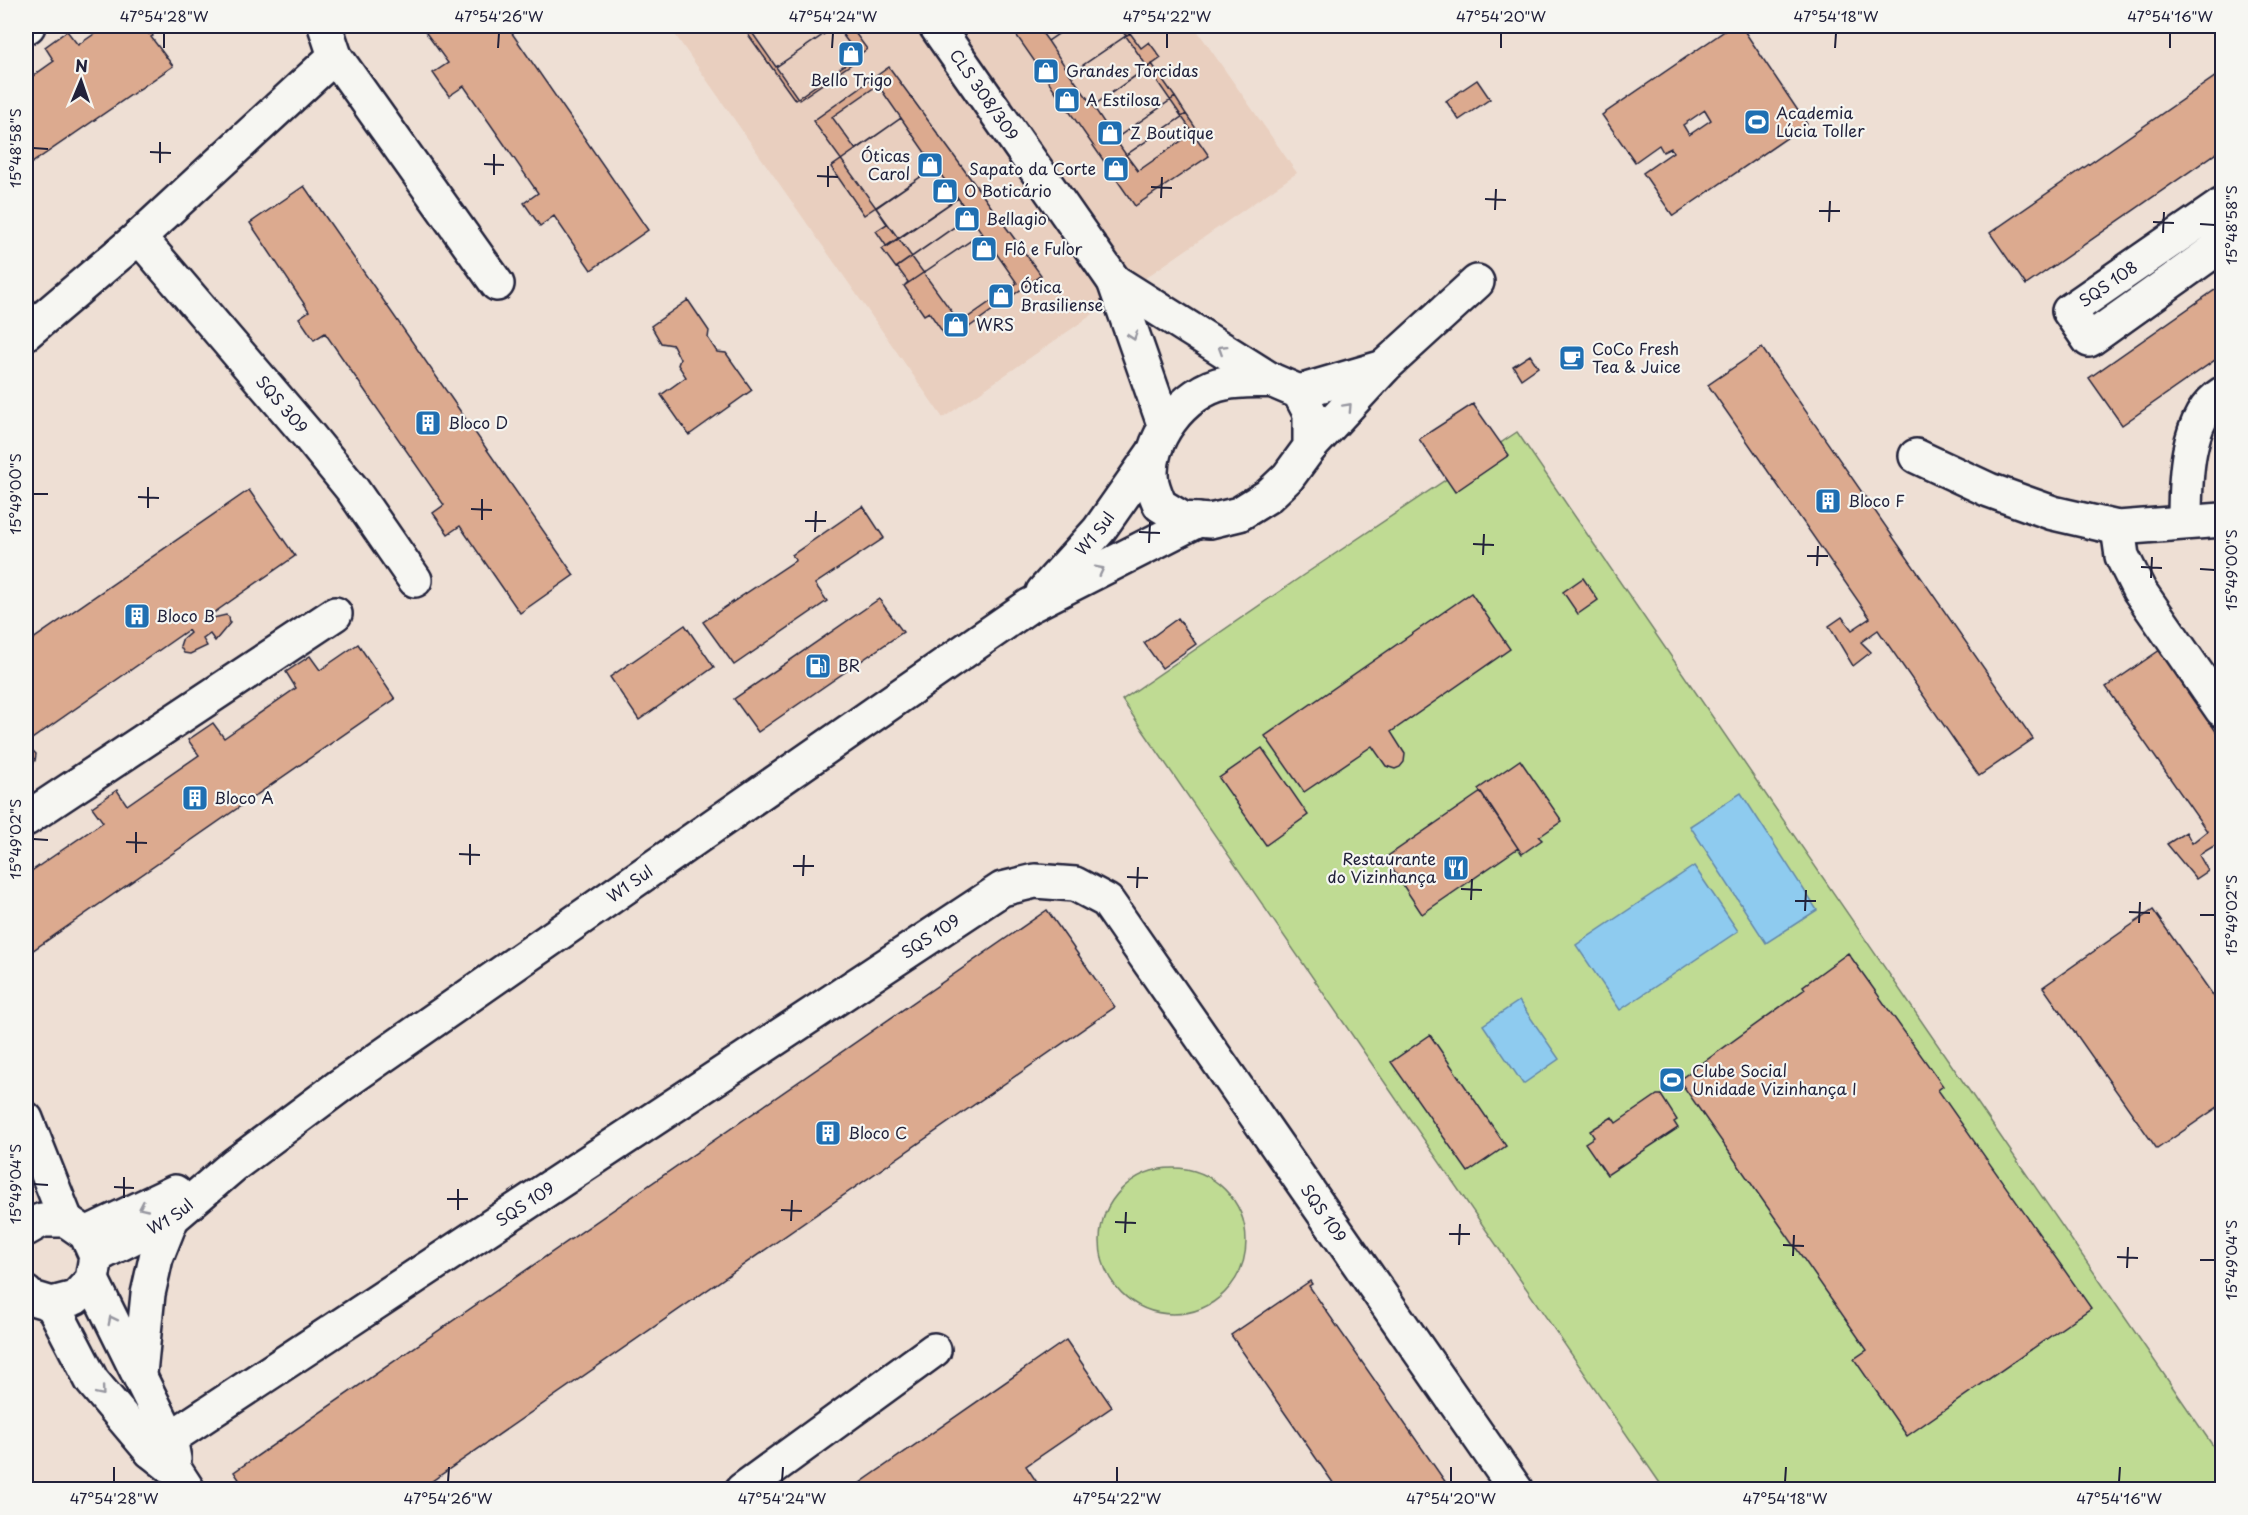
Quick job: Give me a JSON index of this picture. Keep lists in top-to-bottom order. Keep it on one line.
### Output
{"streets":{"street":["CLS 308/309","SQS 108","SQS 309","W1 Sul","SQS 109"]},"crossings":[["CLS 308/309","W1 Sul"]],"places":{"shop":["Bello Trigo","Grandes Torcidas","A Estilosa","Z Boutique","Óticas Carol","Sapato da Corte","O Boticário","Bellagio","Flô e Fulor","Ótica Brasiliense","WRS"],"sports":["Academia Lúcia Toller","Clube Social Unidade Vizinhança I"],"cafe":["CoCo Fresh Tea & Juice"],"building":["Bloco D","Bloco F","Bloco B","Bloco A","Bloco C"],"fuel station":["BR"],"restaurant":["Restaurante do Vizinhança"]},"north":"top","coordinates":["47°54'28\"W","47°54'26\"W","47°54'24\"W","47°54'22\"W","47°54'20\"W","47°54'18\"W","47°54'16\"W","15°48'58\"S","15°49'00\"S","15°49'02\"S","15°49'04\"S"]}
